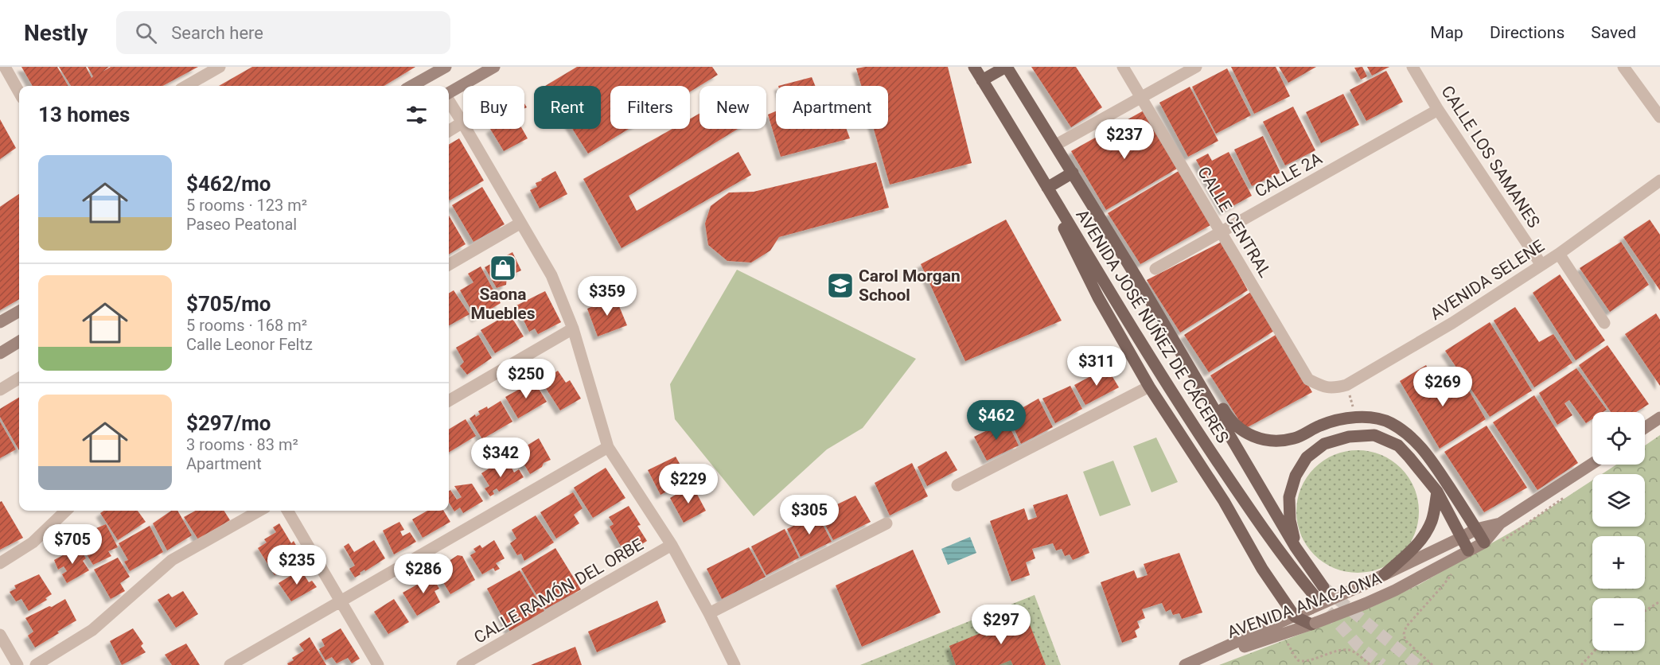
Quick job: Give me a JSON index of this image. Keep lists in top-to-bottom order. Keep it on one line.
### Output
{"streets":{"main road":["AVENIDA JOSÉ NÚÑEZ DE CÁCERES","AVENIDA ANACAONA"],"street":["CALLE LOS SAMANES","CALLE 2A","CALLE CENTRAL","AVENIDA SELENE","CALLE RAMÓN DEL ORBE"]},"crossings":[["CALLE LOS SAMANES","CALLE 2A"],["CALLE LOS SAMANES","AVENIDA SELENE"],["CALLE 2A","CALLE CENTRAL"],["CALLE CENTRAL","AVENIDA SELENE"]],"places":{"shop":["Saona Muebles"],"school or university":["Carol Morgan School"]},"page":{"header":"Nestly","search":"Search here","nav":["Map","Directions","Saved"],"chip":["Buy","Rent","Filters","New","Apartment"],"heading":"13 homes","price":["$237","$359","$311","$250","$269","$462","$342","$229","$305","$705","$235","$286","$297"],"list":[{"name":"$462/mo","note":"5 rooms · 123 m² · Paseo Peatonal"},{"name":"$705/mo","note":"5 rooms · 168 m² · Calle Leonor Feltz"},{"name":"$297/mo","note":"3 rooms · 83 m² · Apartment"}],"map_buttons":["+","−"]}}
